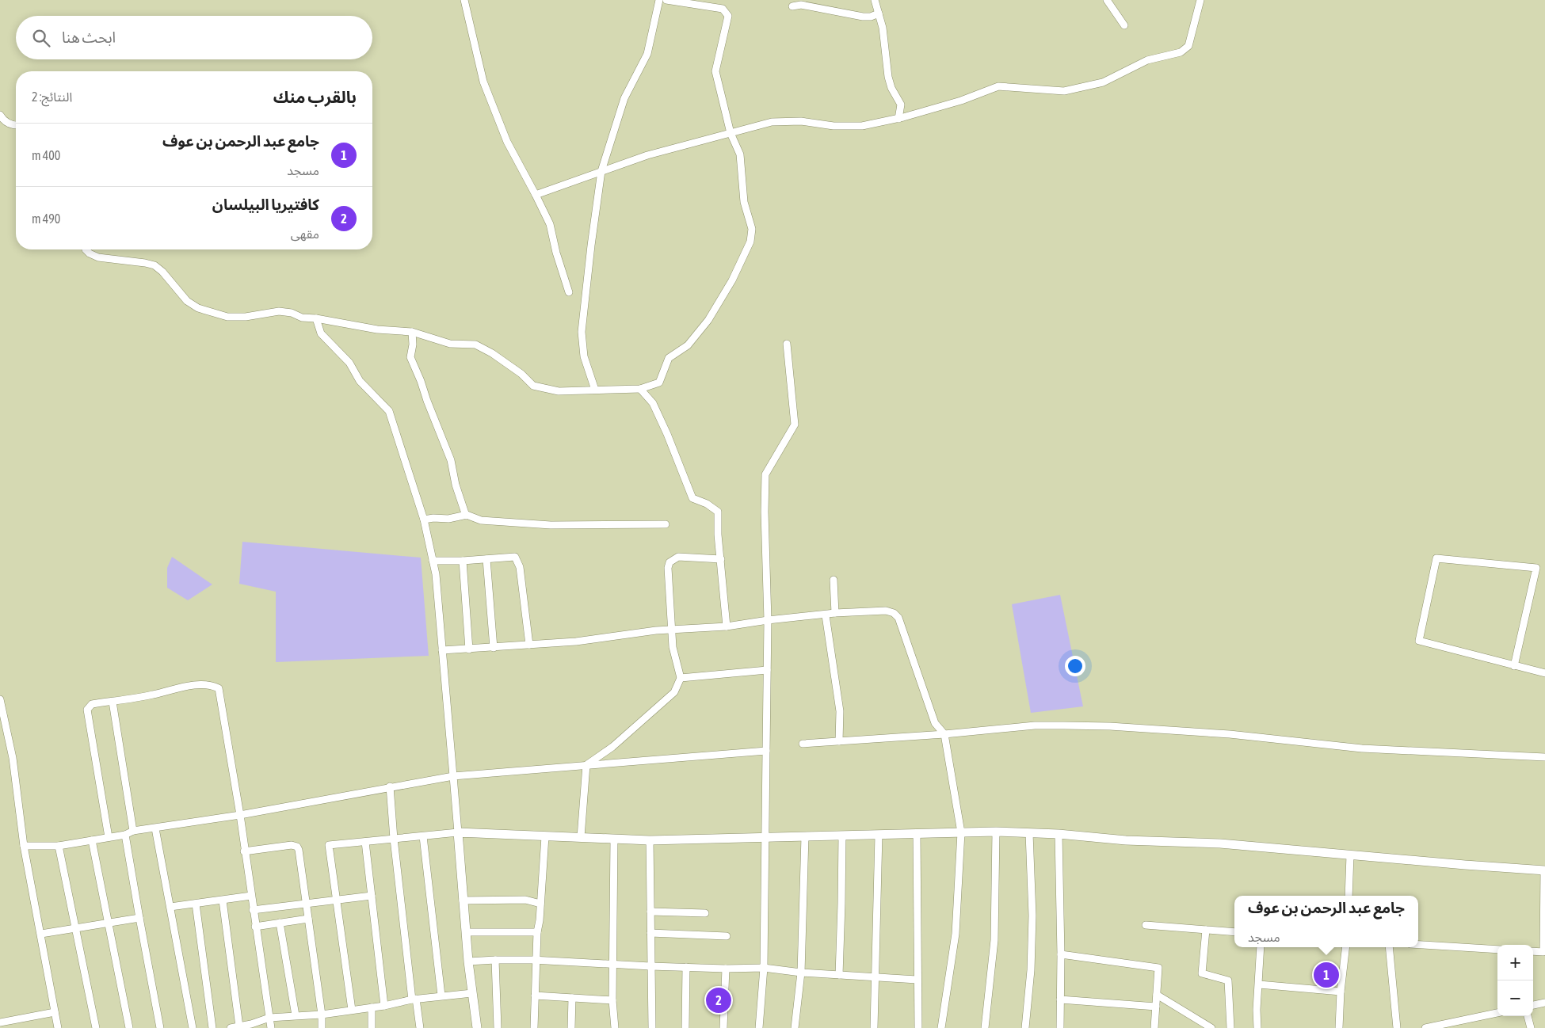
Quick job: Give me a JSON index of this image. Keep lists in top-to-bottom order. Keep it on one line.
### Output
{"page":{"search":"ابحث هنا","heading":["بالقرب منك","النتائج: 2"],"list":[{"mark":"1","name":"جامع عبد الرحمن بن عوف","note":"مسجد","value":"400 m"},{"mark":"2","name":"كافتيريا البيلسان","note":"مقهى","value":"490 m"}],"popup":["جامع عبد الرحمن بن عوف","مسجد"],"map_buttons":["+","−"],"pins":["1","2"]}}
